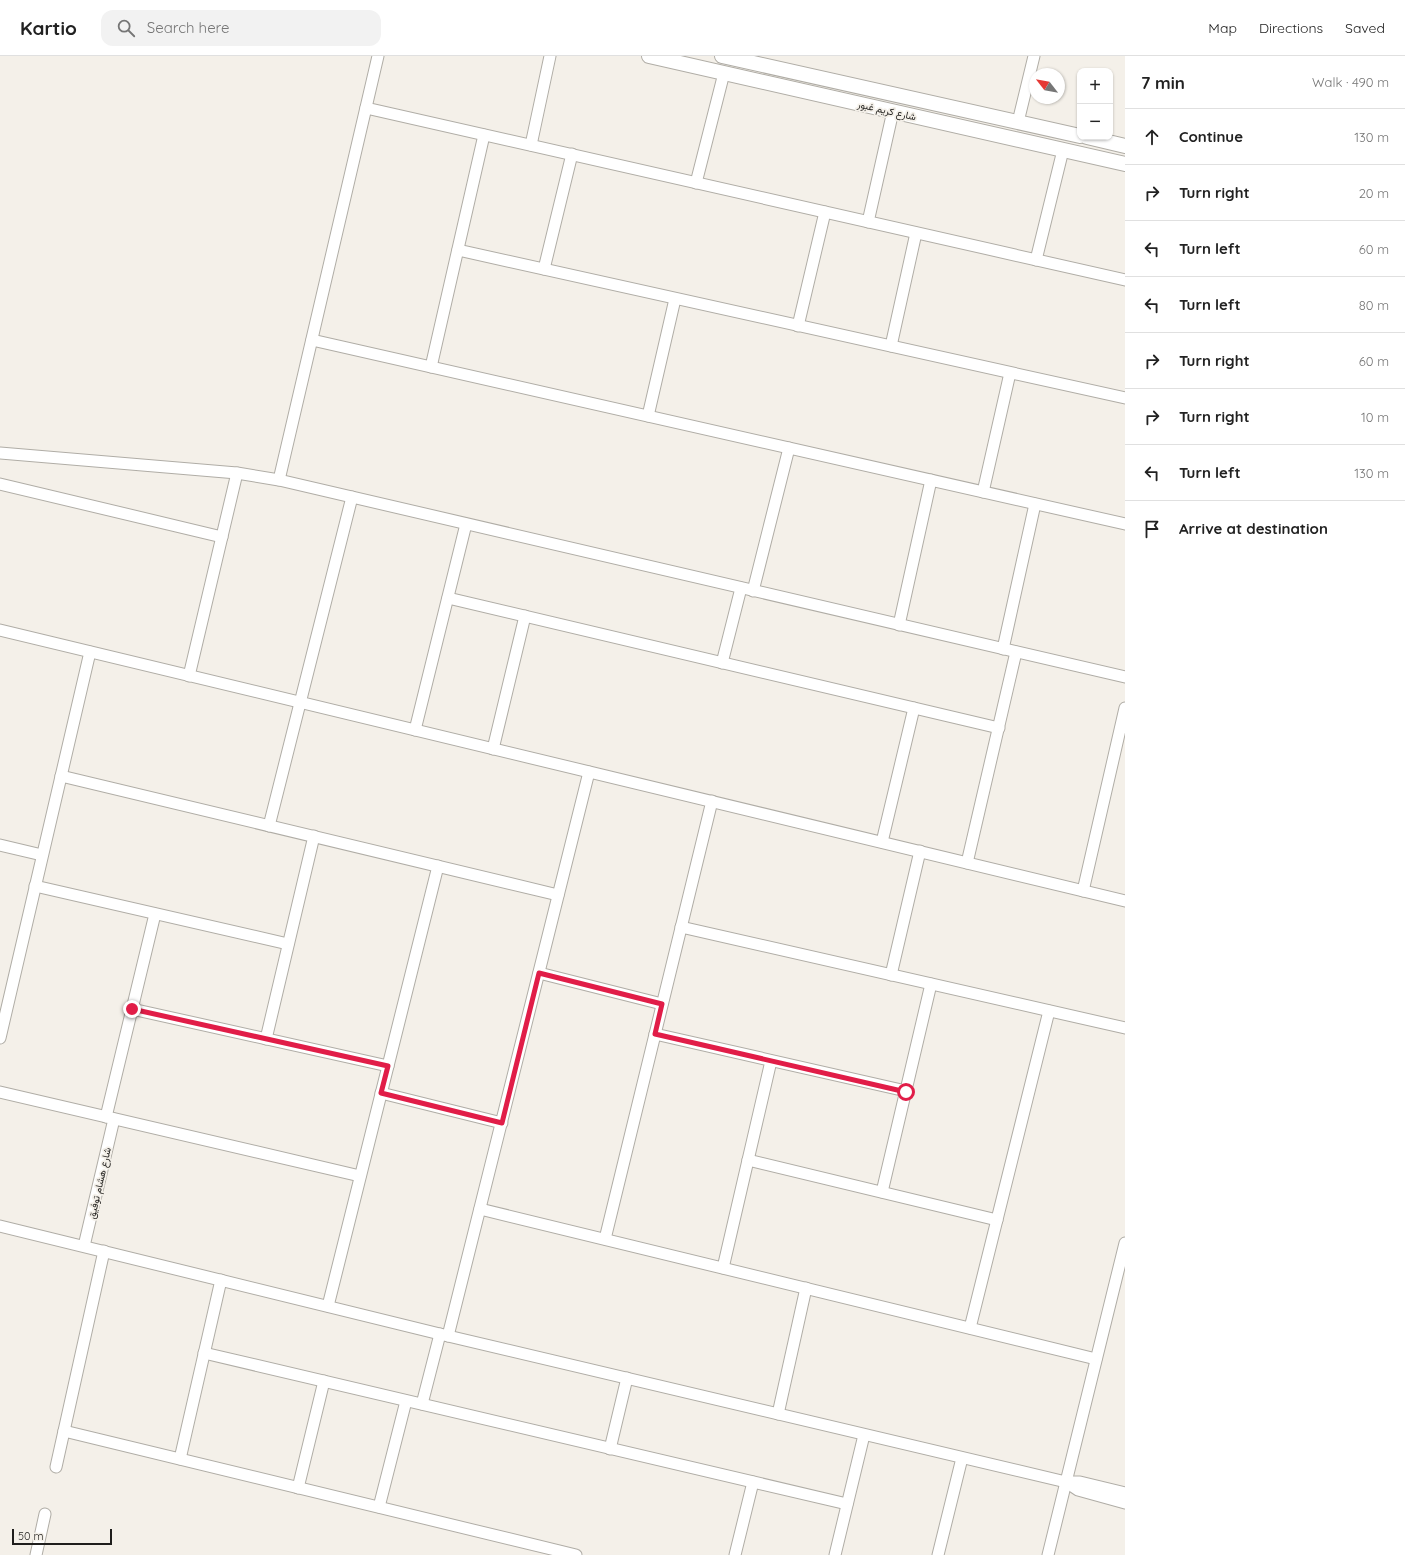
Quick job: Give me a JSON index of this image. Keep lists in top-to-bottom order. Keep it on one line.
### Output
{"streets":{"street":["شارع كريم غبور","شارع هشام توفيق"]},"scale_bar":"50 m","north":"top left","page":{"header":"Kartio","search":"Search here","nav":["Map","Directions","Saved"],"heading":["7 min","Walk · 490 m"],"map_buttons":["+","−"],"list":[["Continue","130 m"],["Turn right","20 m"],["Turn left","60 m"],["Turn left","80 m"],["Turn right","60 m"],["Turn right","10 m"],["Turn left","130 m"],"Arrive at destination"],"scale":"50 m"}}
